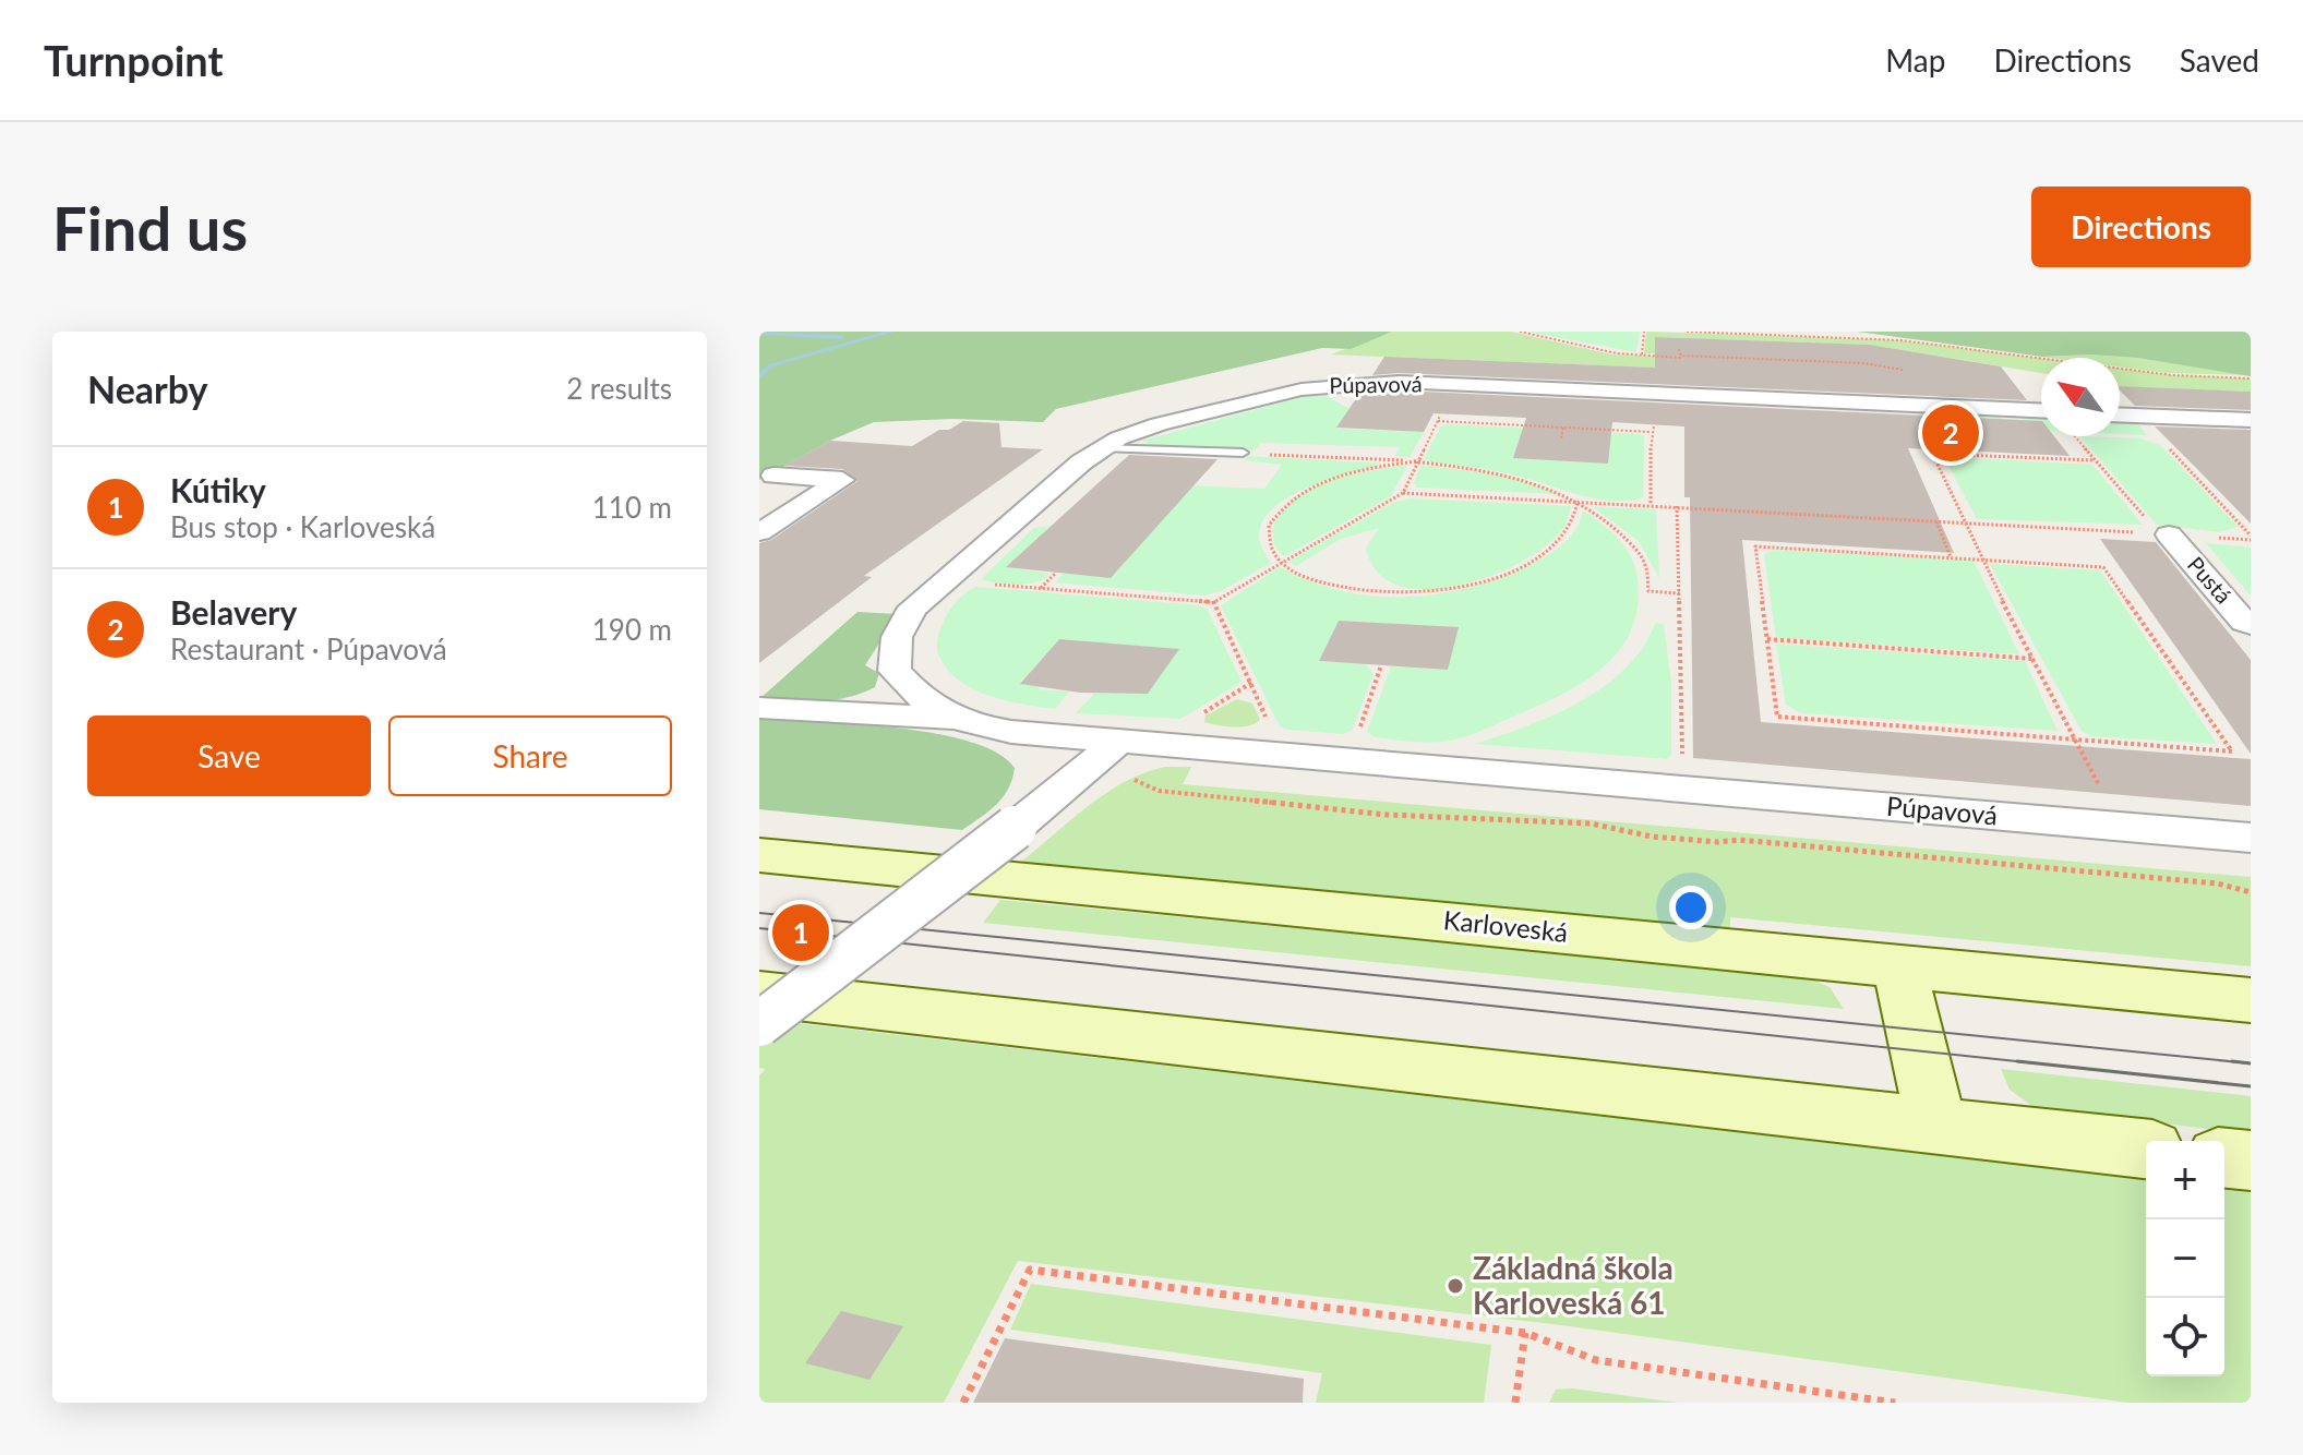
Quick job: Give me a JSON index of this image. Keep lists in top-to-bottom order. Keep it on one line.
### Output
{"streets":{"main road":["Karloveská"],"street":["Púpavová","Pustá"]},"places":["Základná škola Karloveská 61"],"north":"top left","page":{"header":"Turnpoint","nav":["Map","Directions","Saved"],"buttons":["Directions",["Save","Share"]],"title":"Find us","heading":["Nearby","2 results"],"pins":["2","1"],"list":[{"mark":"1","name":"Kútiky","note":"Bus stop · Karloveská","value":"110 m"},{"mark":"2","name":"Belavery","note":"Restaurant · Púpavová","value":"190 m"}],"map_buttons":["+","−"]}}
